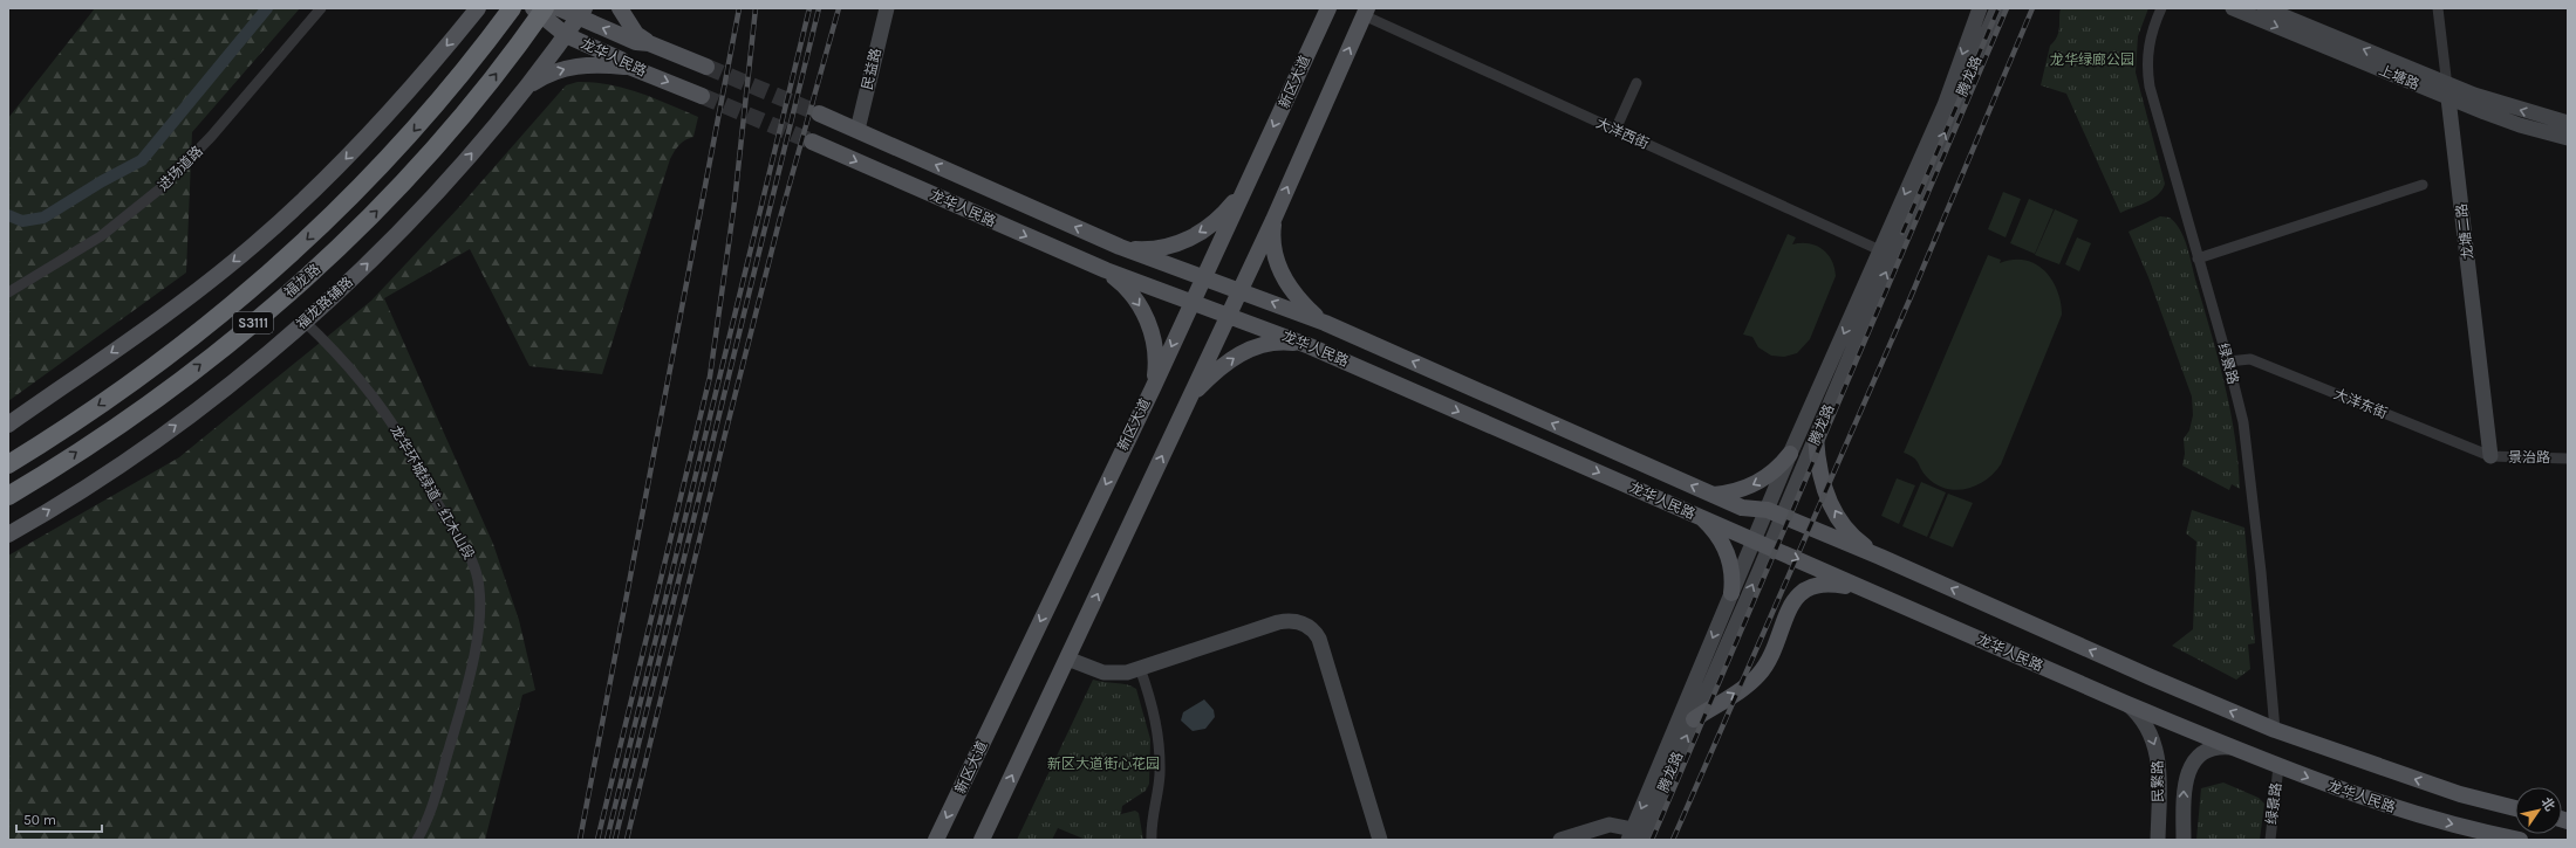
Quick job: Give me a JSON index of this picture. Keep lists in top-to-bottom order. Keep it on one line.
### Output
{"streets":{"highway":["福龙路","S3111"],"main road":["龙华人民路","民益路","腾龙路","上塘路","新区大道","龙塘二路","福龙路辅路","民繁路"],"street":["大洋西街","进场道路","绿景路","大洋东街","景治路","龙华环城绿道 - 红木山段"]},"crossings":[["龙华人民路","民益路"],["龙华人民路","腾龙路"],["龙华人民路","新区大道"],["龙华人民路","福龙路辅路"],["龙华人民路","绿景路"],["龙华人民路","民繁路"],["腾龙路","大洋西街"],["上塘路","龙塘二路"],["龙塘二路","大洋东街"],["龙塘二路","景治路"],["福龙路辅路","龙华环城绿道 - 红木山段"],["绿景路","大洋东街"],["大洋东街","景治路"]],"parks":["龙华绿廊公园","新区大道街心花园"],"scale_bar":"50 m","north":"top right"}
